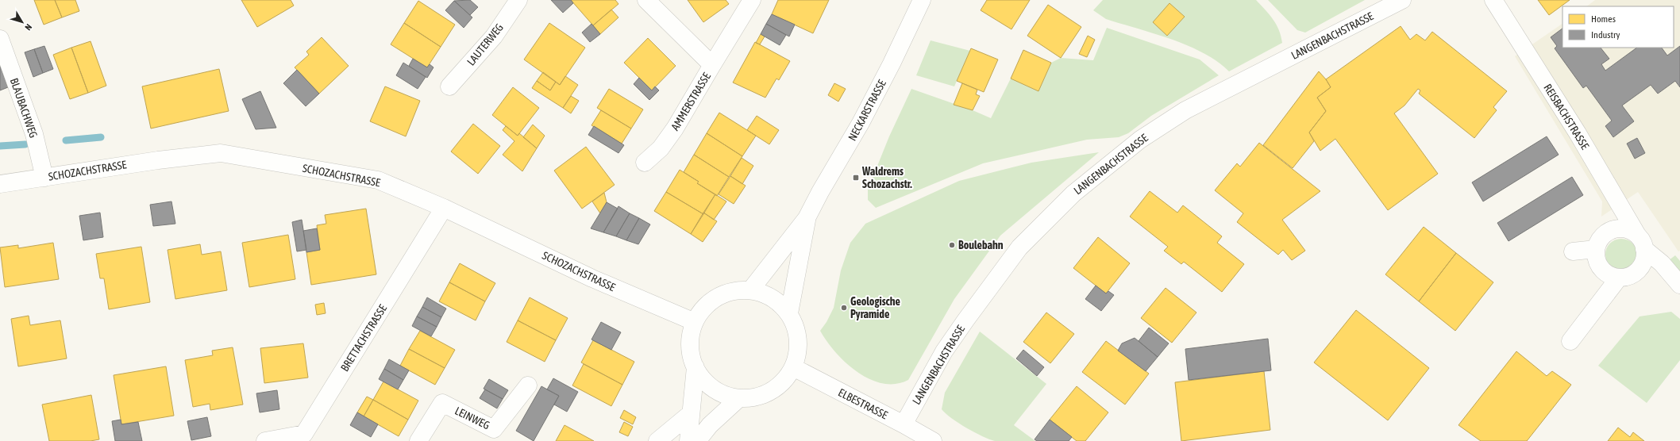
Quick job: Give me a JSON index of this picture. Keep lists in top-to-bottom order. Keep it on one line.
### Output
{"streets":{"street":["LANGENBACHSTRASSE","LAUTERWEG","AMMERSTRASSE","BLAUBACHWEG","NECKARSTRASSE","REISBACHSTRASSE","SCHOZACHSTRASSE","BRETTACHSTRASSE","ELBESTRASSE","LEINWEG"]},"crossings":[["LANGENBACHSTRASSE","ELBESTRASSE"],["BLAUBACHWEG","SCHOZACHSTRASSE"],["NECKARSTRASSE","SCHOZACHSTRASSE"],["NECKARSTRASSE","ELBESTRASSE"],["SCHOZACHSTRASSE","BRETTACHSTRASSE"],["SCHOZACHSTRASSE","ELBESTRASSE"]],"places":{"transit":["Waldrems Schozachstr."],"other":["Boulebahn","Geologische Pyramide"]},"legend":["Homes","Industry"],"north":"bottom right"}
